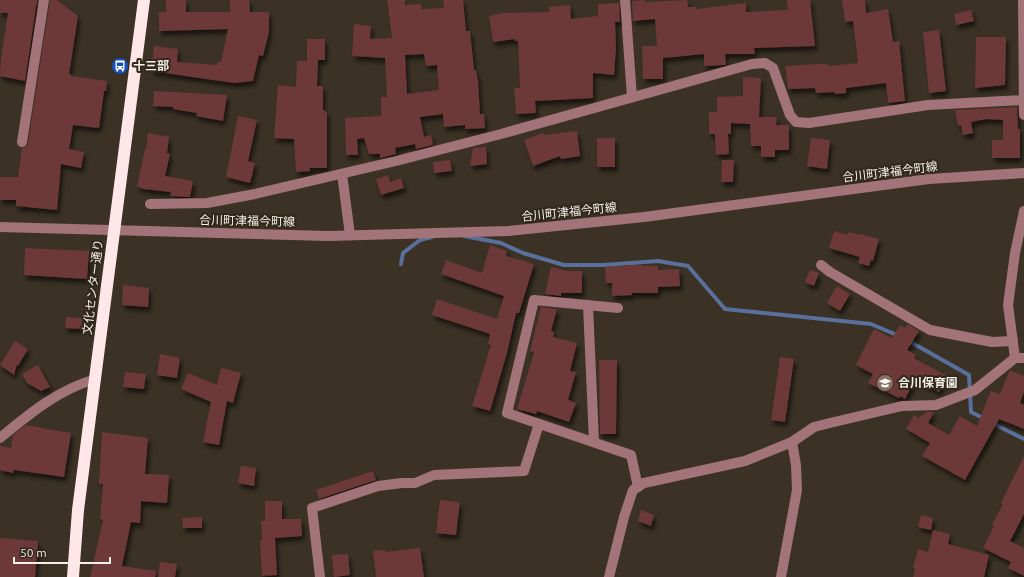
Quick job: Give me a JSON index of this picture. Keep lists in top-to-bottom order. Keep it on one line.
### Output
{"streets":{"highway":["文化センター通り"],"street":["合川町津福今町線"]},"crossings":[["合川町津福今町線","文化センター通り"]],"places":{"bus stop":["十三部"],"school or university":["合川保育園"]},"scale_bar":"50 m"}
